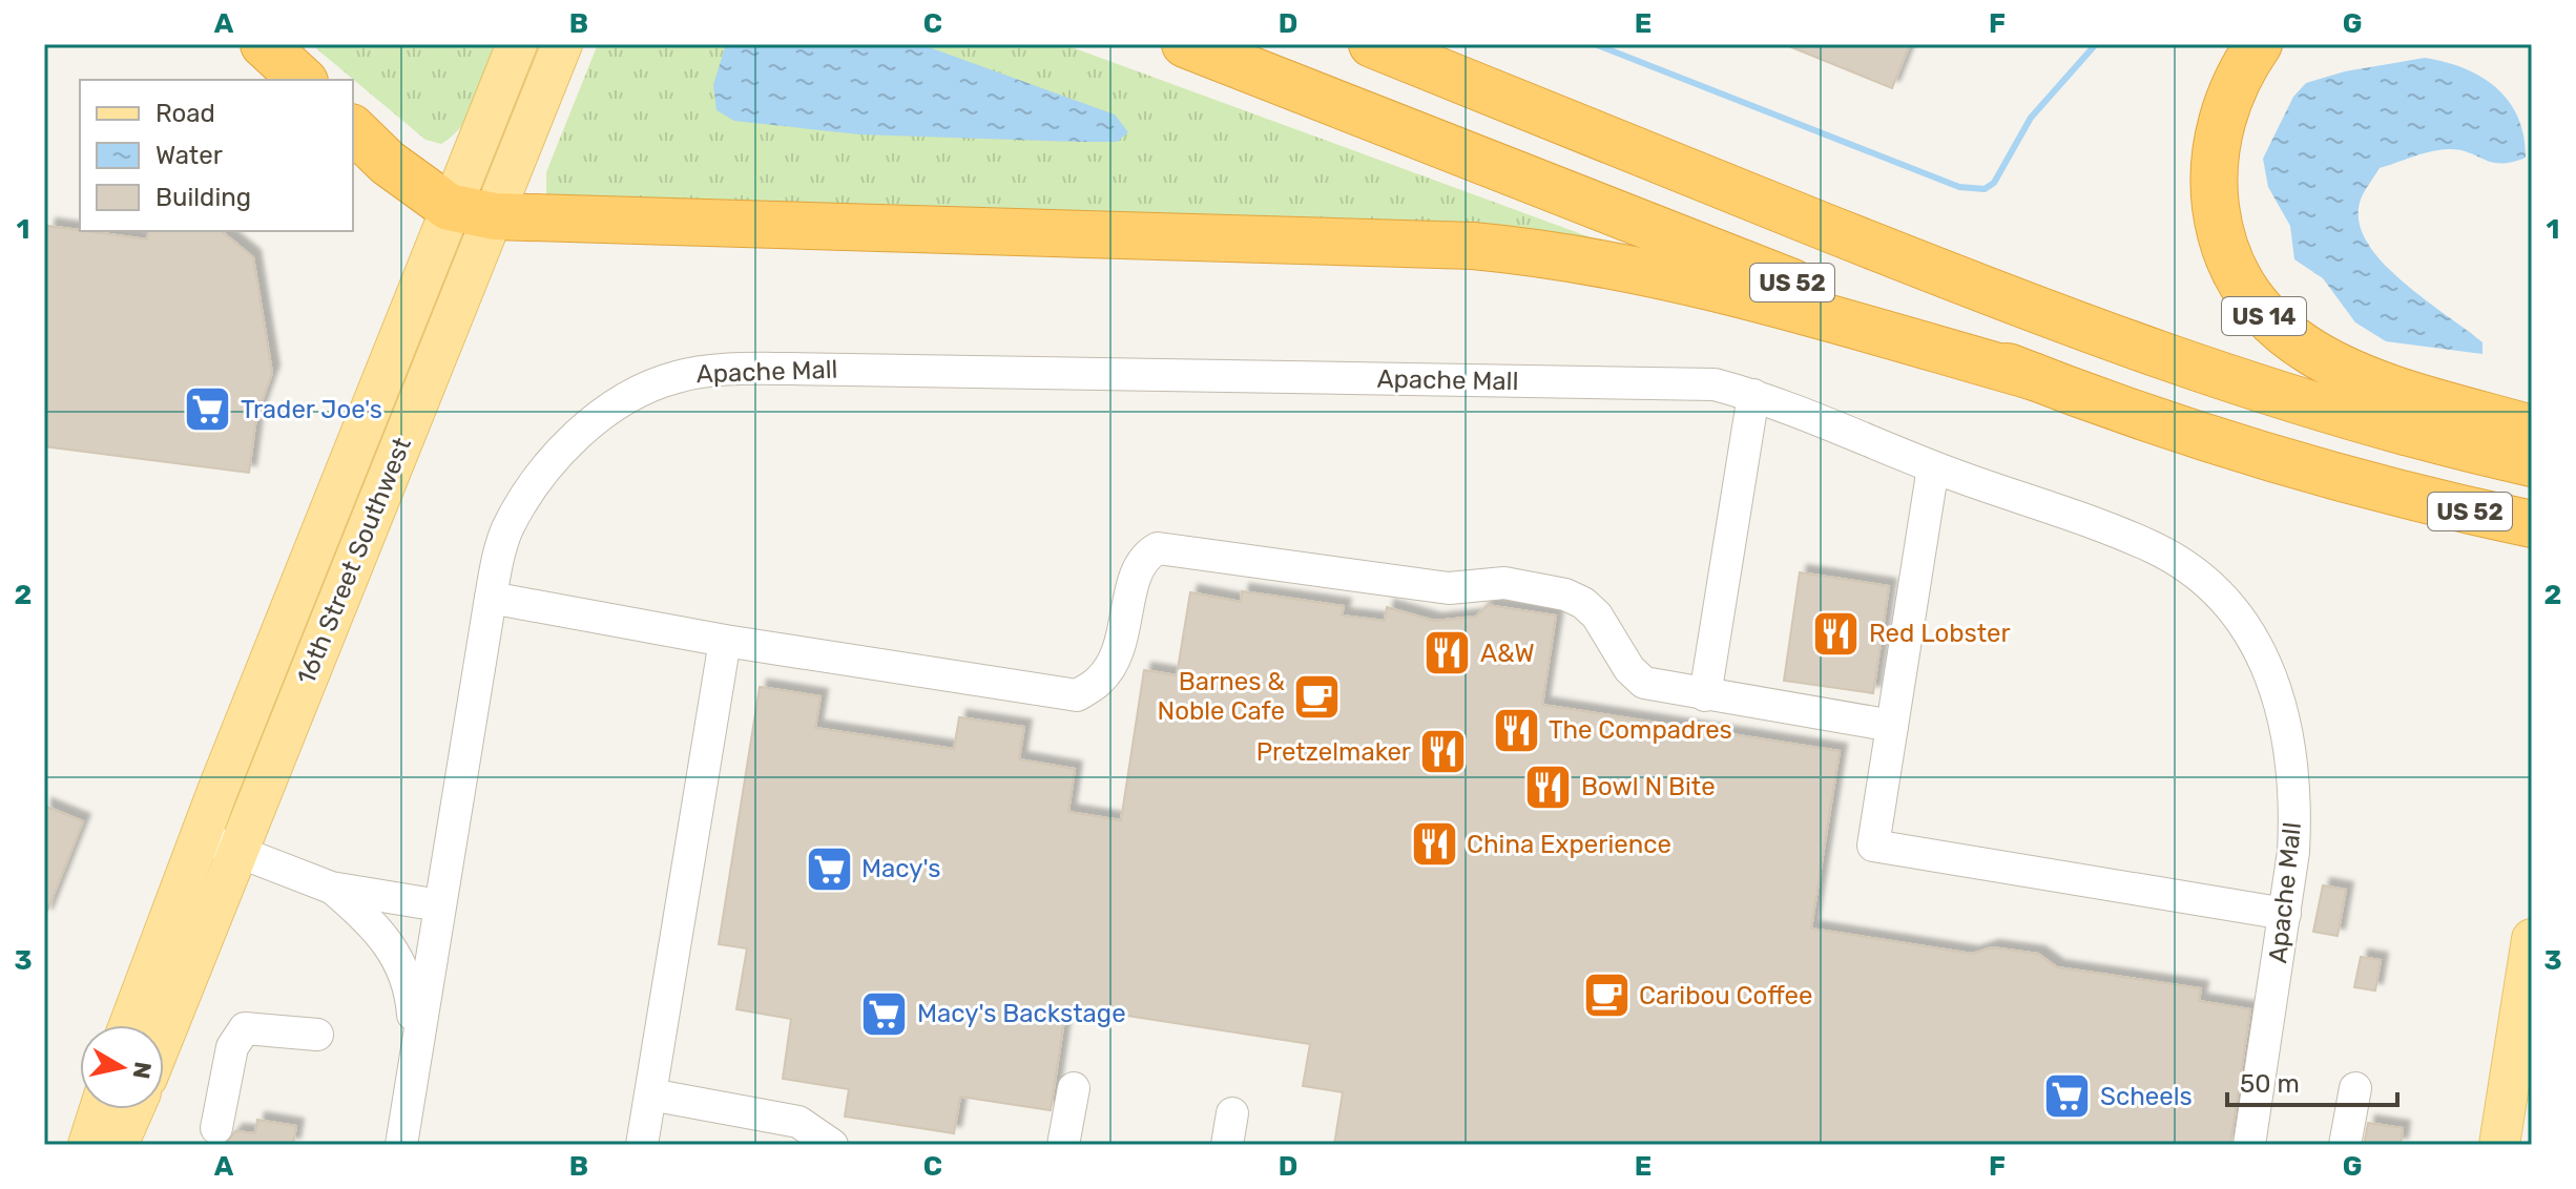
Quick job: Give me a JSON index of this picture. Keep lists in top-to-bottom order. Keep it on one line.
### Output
{"streets":{"highway":["US 52","US 14"],"main road":["16th Street Southwest"],"street":["Apache Mall"]},"places":{"supermarket":["Trader Joe's","Macy's","Macy's Backstage","Scheels"],"restaurant":["Red Lobster","A&W","The Compadres","Pretzelmaker","Bowl N Bite","China Experience"],"cafe":["Barnes & Noble Cafe","Caribou Coffee"]},"legend":["Road","Water","Building"],"scale_bar":"50 m","north":"right","grid":{"columns":["A","B","C","D","E","F","G"],"rows":["1","2","3"]}}
